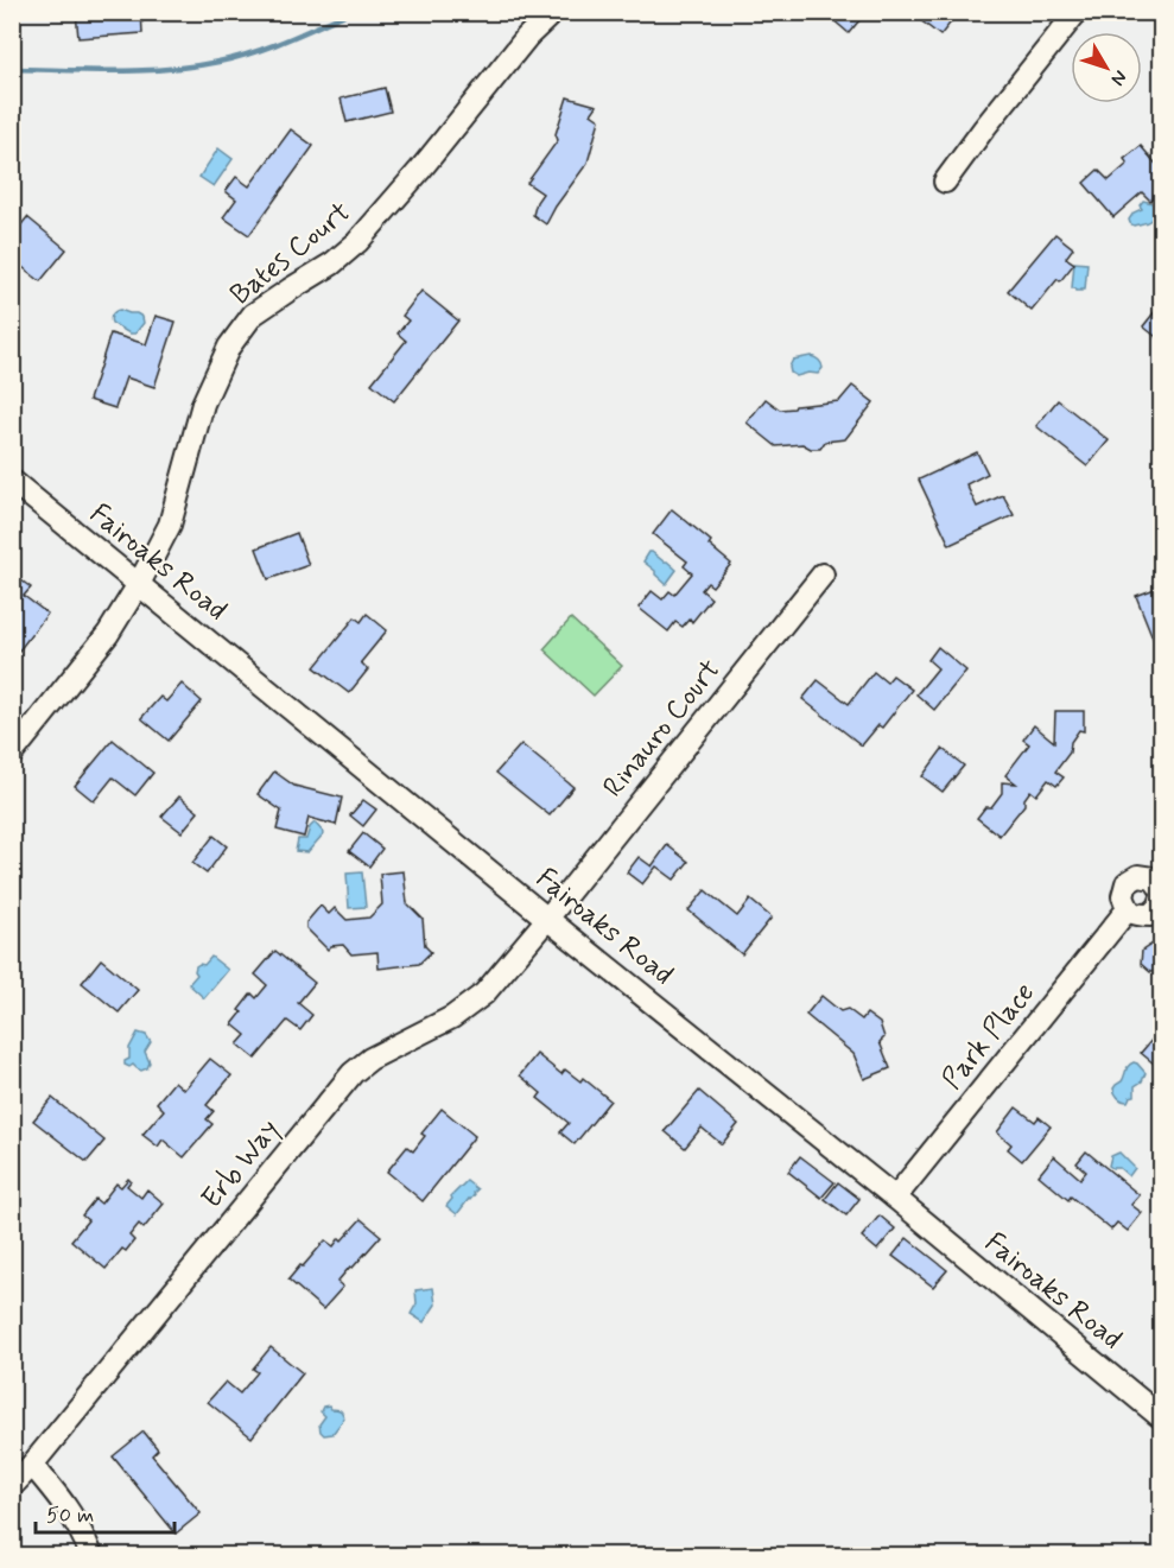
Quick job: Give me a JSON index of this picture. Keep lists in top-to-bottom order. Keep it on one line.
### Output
{"streets":{"street":["Bates Court","Fairoaks Road","Rinauro Court","Park Place","Erb Way"]},"crossings":[["Bates Court","Fairoaks Road"],["Fairoaks Road","Rinauro Court"],["Fairoaks Road","Park Place"],["Fairoaks Road","Erb Way"],["Rinauro Court","Erb Way"]],"scale_bar":"50 m","north":"bottom right"}
